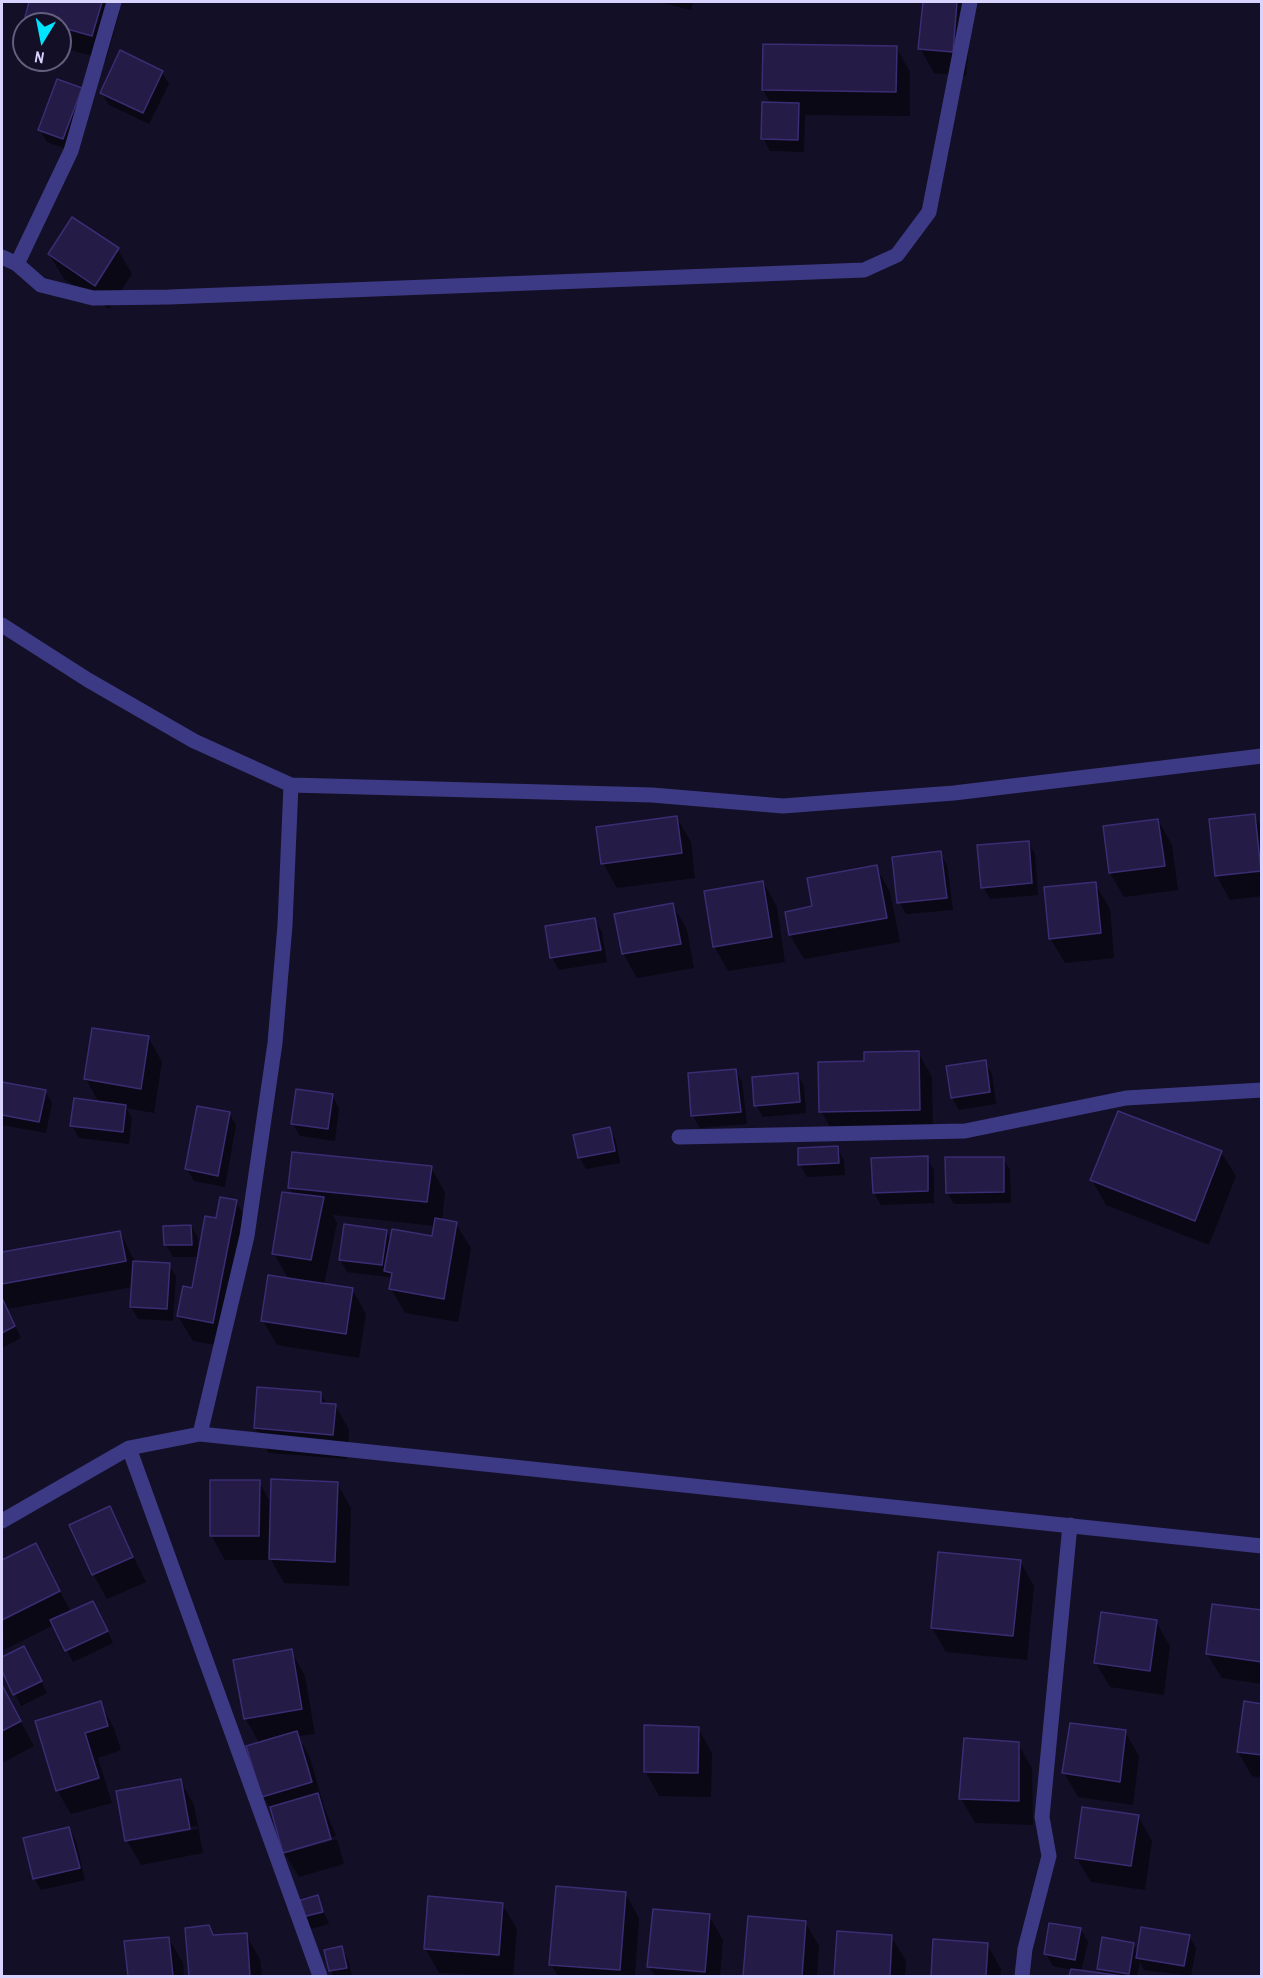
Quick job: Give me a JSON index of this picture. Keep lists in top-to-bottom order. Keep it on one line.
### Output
{"north":"bottom"}
